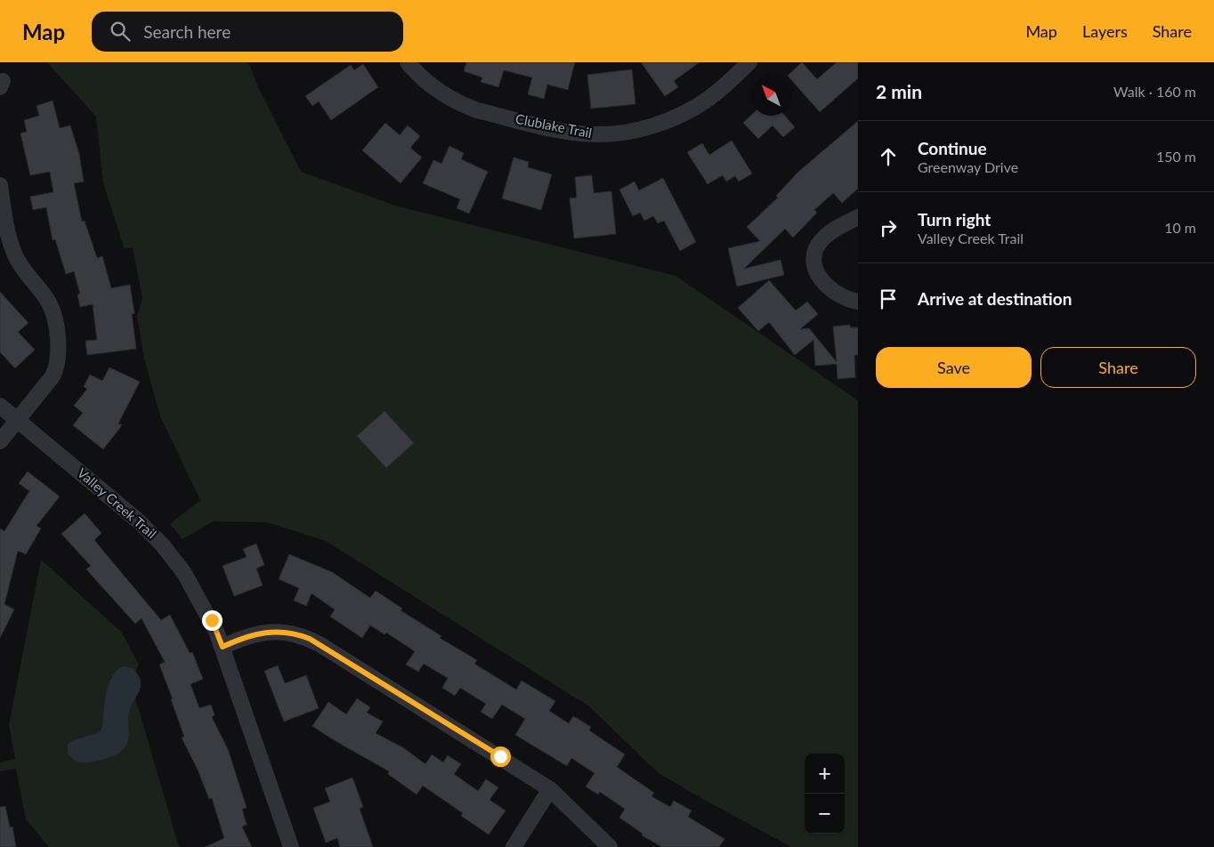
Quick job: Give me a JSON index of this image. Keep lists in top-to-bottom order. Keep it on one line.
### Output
{"streets":{"street":["Clublake Trail","Valley Creek Trail"]},"north":"top left","page":{"header":"Map","search":"Search here","nav":["Map","Layers","Share"],"heading":["2 min","Walk · 160 m"],"list":[["Continue","Greenway Drive","150 m"],["Turn right","Valley Creek Trail","10 m"],"Arrive at destination"],"buttons":["Save","Share"],"map_buttons":["+","−"]}}
